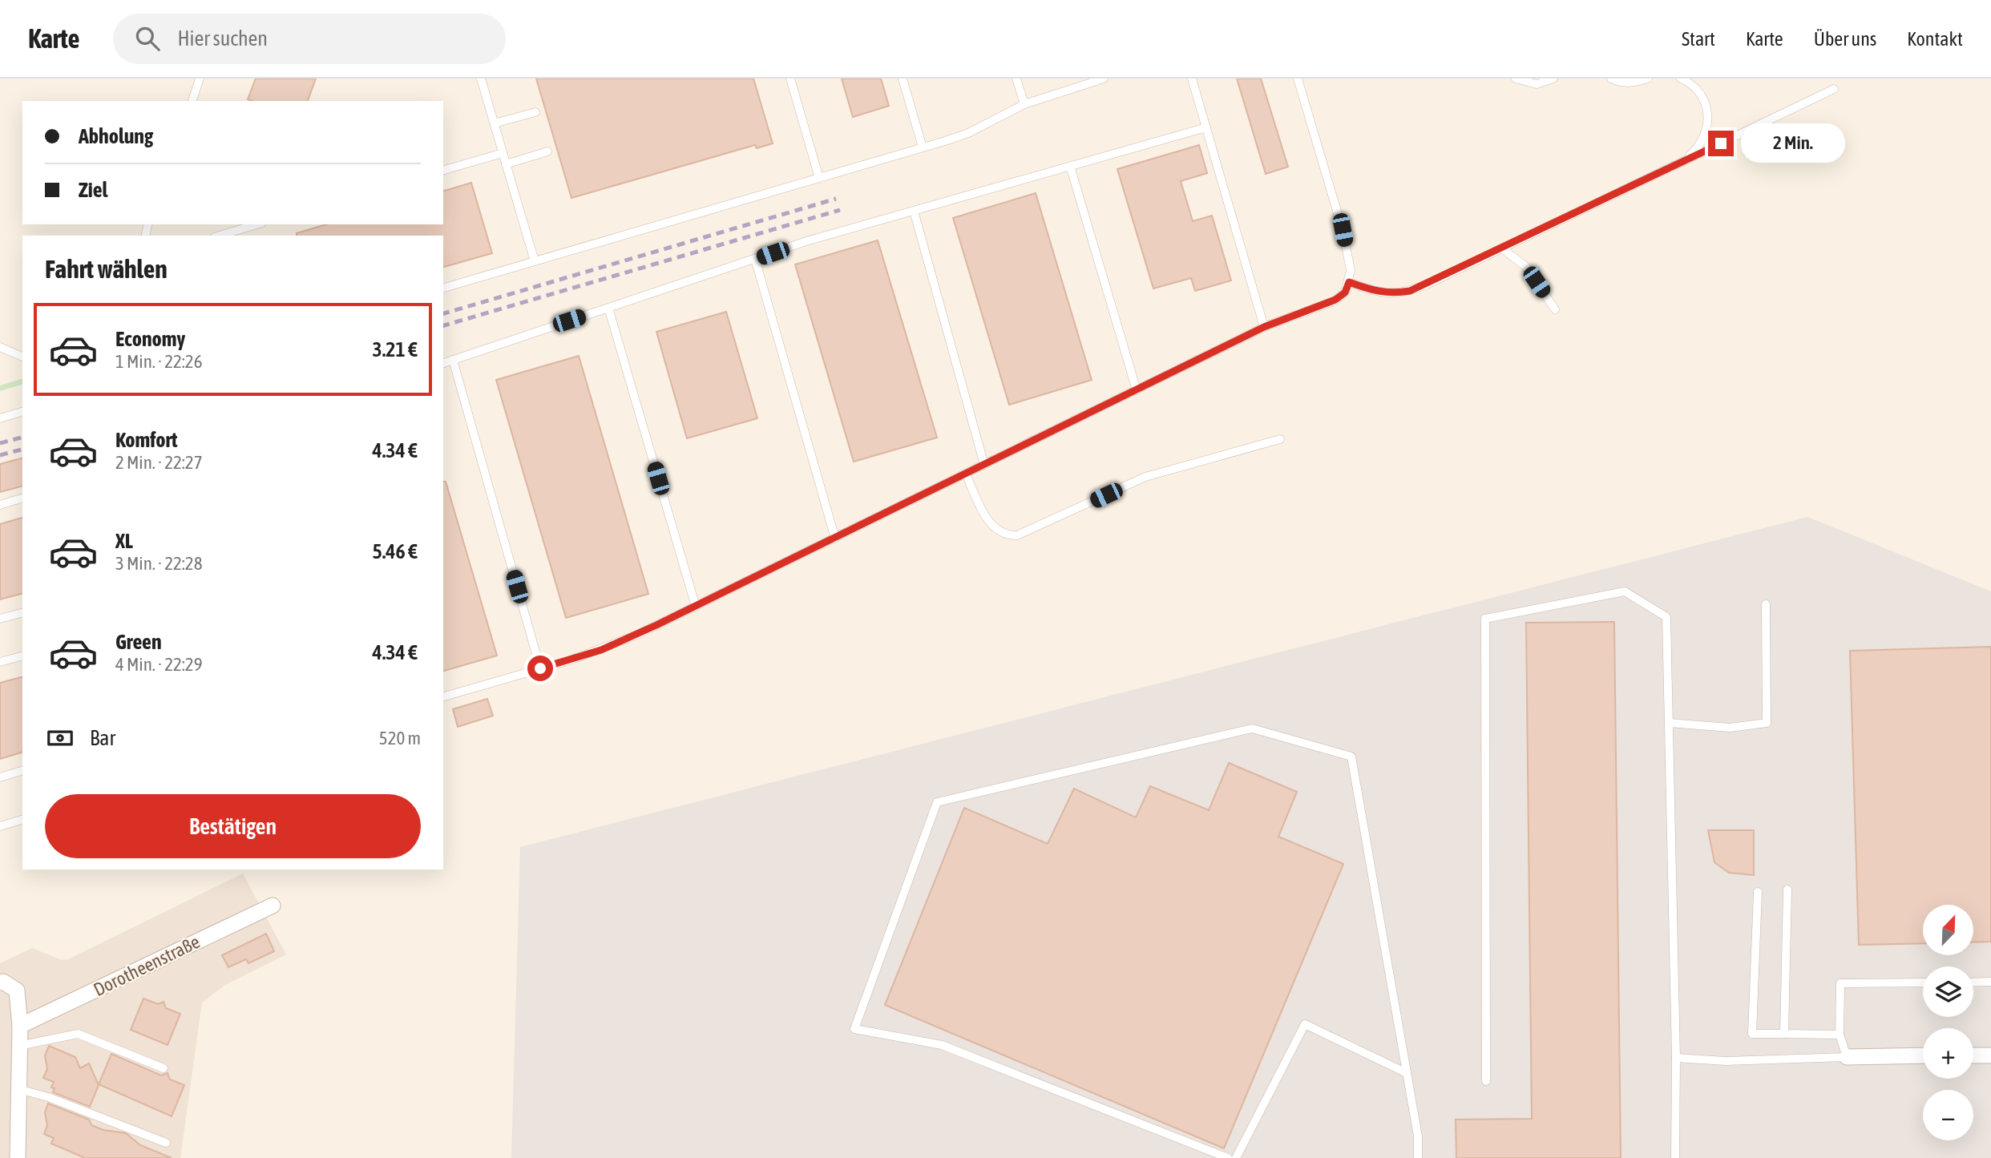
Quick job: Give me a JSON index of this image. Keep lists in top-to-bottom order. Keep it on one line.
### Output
{"streets":{"street":["Dorotheenstraße"]},"north":"top right","page":{"header":"Karte","search":"Hier suchen","nav":["Start","Karte","Über uns","Kontakt"],"banner":["Abholung","Ziel"],"bubble":"2 Min.","heading":"Fahrt wählen","list":[{"name":"Economy","note":"1 Min. · 22:26","value":"3.21 €"},{"name":"Komfort","note":"2 Min. · 22:27","value":"4.34 €"},{"name":"XL","note":"3 Min. · 22:28","value":"5.46 €"},{"name":"Green","note":"4 Min. · 22:29","value":"4.34 €"}],"pay":["Bar","520 m"],"buttons":"Bestätigen","map_buttons":["+","−"]}}
